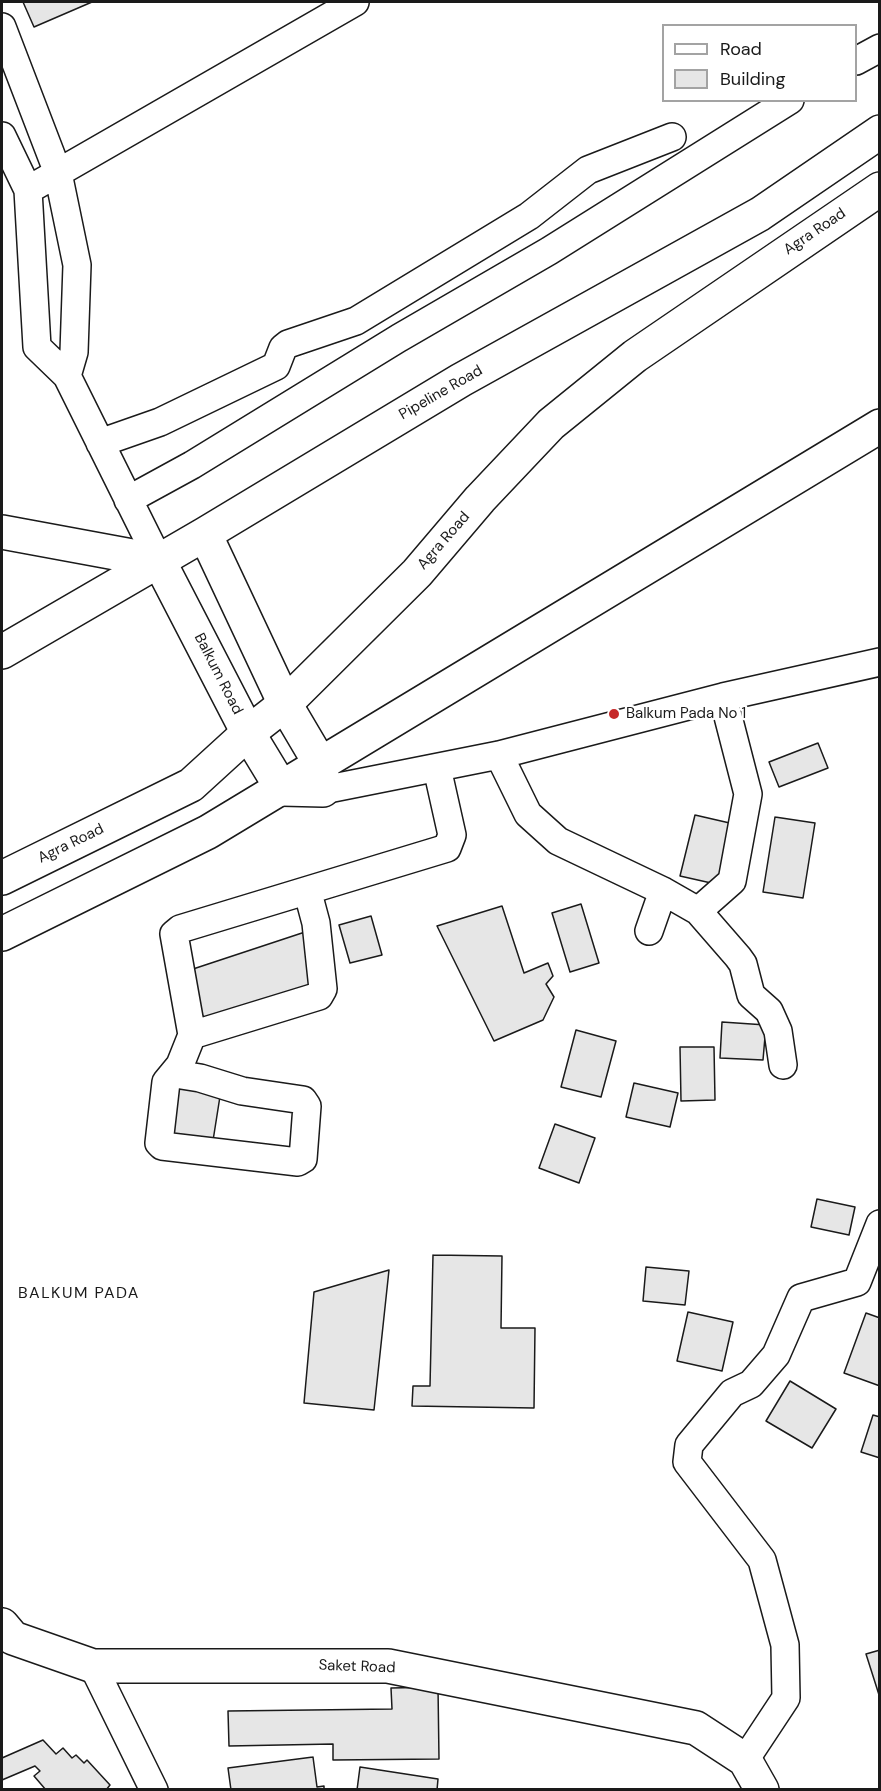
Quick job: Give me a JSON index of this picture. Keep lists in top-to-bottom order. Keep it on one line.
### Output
{"streets":{"main road":["Agra Road","Pipeline Road","Balkum Road","Saket Road"]},"crossings":[["Agra Road","Balkum Road"],["Pipeline Road","Balkum Road"]],"districts":["BALKUM PADA"],"places":["Balkum Pada No 1"],"legend":["Road","Building"]}
